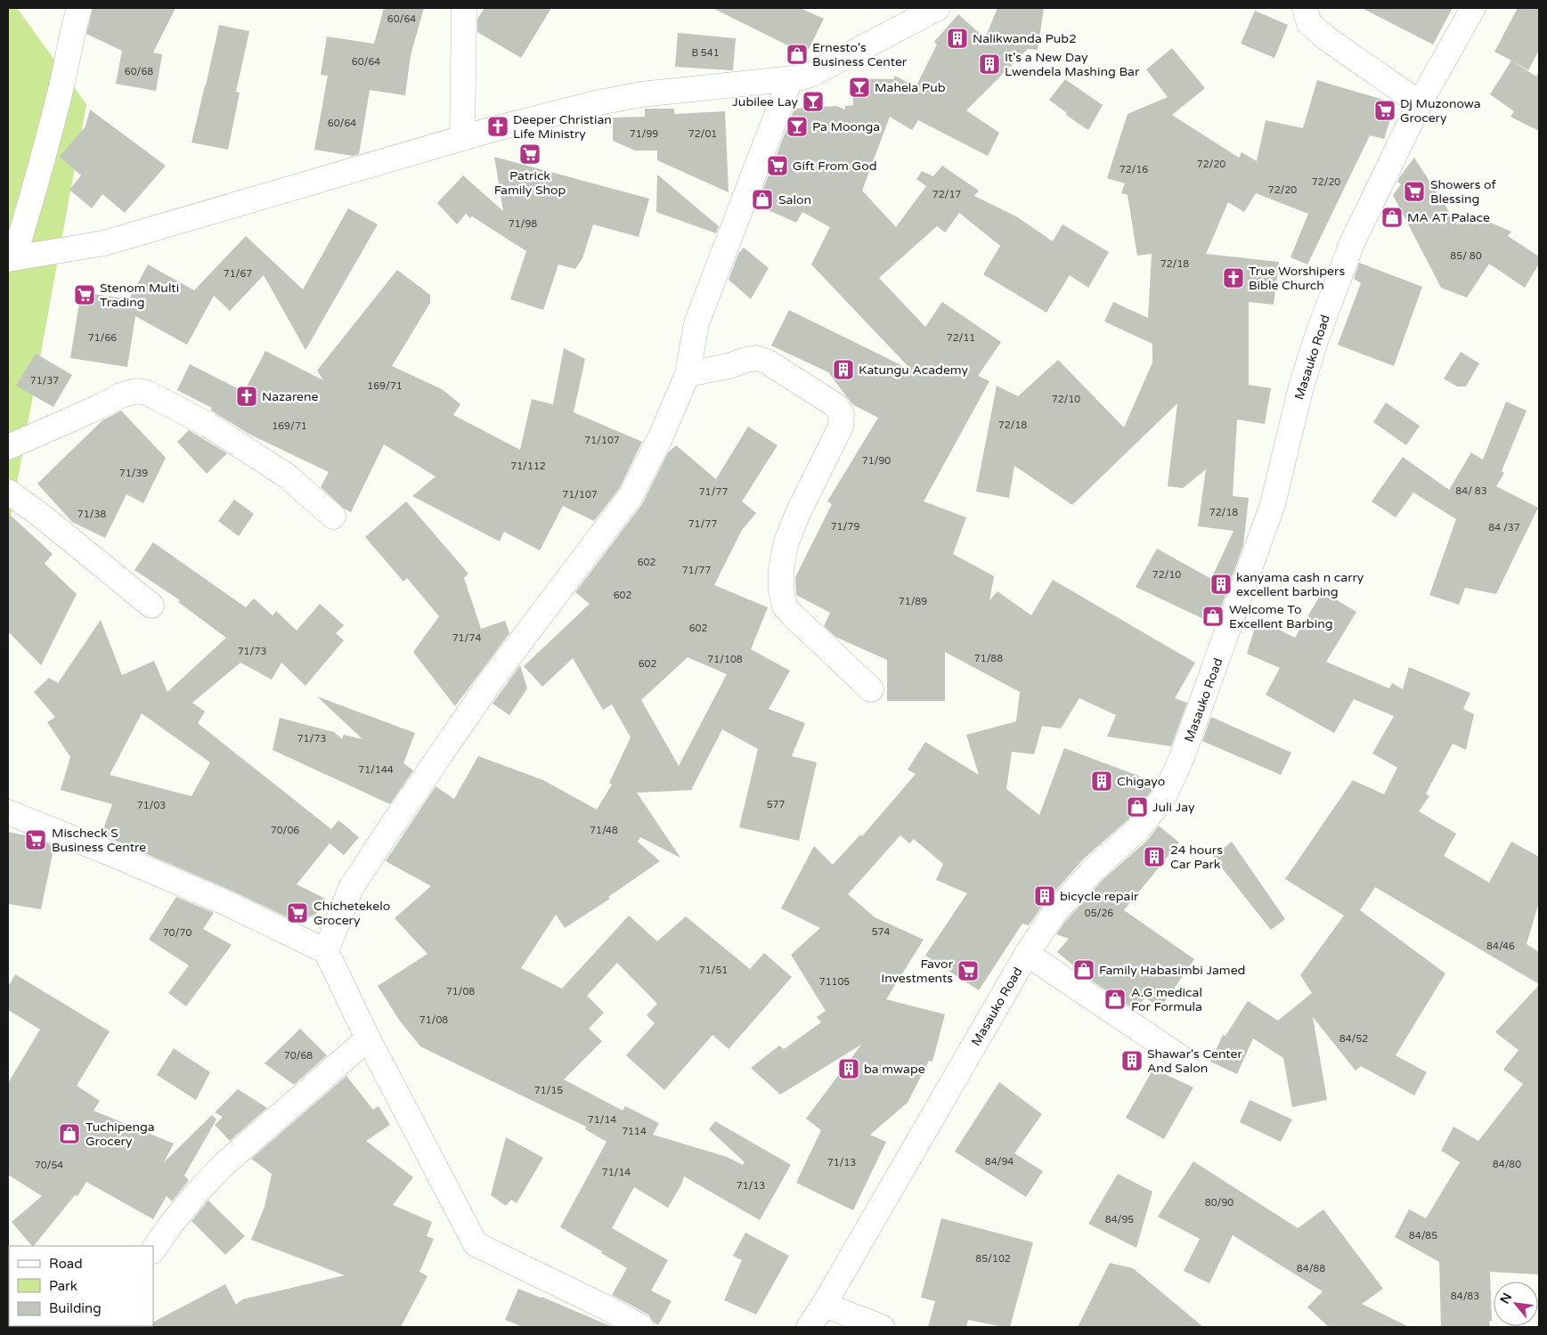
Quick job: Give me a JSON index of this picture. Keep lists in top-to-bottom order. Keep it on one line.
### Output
{"streets":{"street":["Masauko Road"]},"places":{"building":["Nalikwanda Pub2","It's a New Day Lwendela Mashing Bar","Katungu Academy","kanyama cash n carry excellent barbing","Chigayo","24 hours Car Park","bicycle repair","Shawar's Center And Salon","ba mwape"],"shop":["Ernesto's Business Center","Salon","MA AT Palace","Welcome To Excellent Barbing","Juli Jay","Family Habasimbi Jamed","A.G medical For Formula","Tuchipenga Grocery"],"bar":["Mahela Pub","Jubilee Lay","Pa Moonga"],"supermarket":["Dj Muzonowa Grocery","Patrick Family Shop","Gift From God","Showers of Blessing","Stenom Multi Trading","Mischeck S Business Centre","Chichetekelo Grocery","Favor Investments"],"church":["Deeper Christian Life Ministry","True Worshipers Bible Church","Nazarene"]},"house_numbers":["60/64","B 541","60/64","60/68","60/64","71/99","72/01","72/20","72/16","72/20","72/20","72/17","71/98","85/ 80","72/18","71/67","71/66","72/11","71/37","169/71","72/10","72/18","169/71","71/107","71/90","71/112","71/39","84/ 83","71/77","71/107","72/18","71/38","71/77","71/79","84 /37","602","71/77","72/10","602","71/89","602","71/74","71/73","71/88","71/108","602","71/73","71/144","577","71/03","70/06","71/48","05/26","574","70/70","84/46","71/51","71105","71/08","71/08","84/52","70/68","71/15","71/14","7114","84/94","71/13","84/80","70/54","71/14","71/13","80/90","84/95","84/85","85/102","84/88","84/83"],"legend":["Road","Park","Building"],"north":"top left"}
